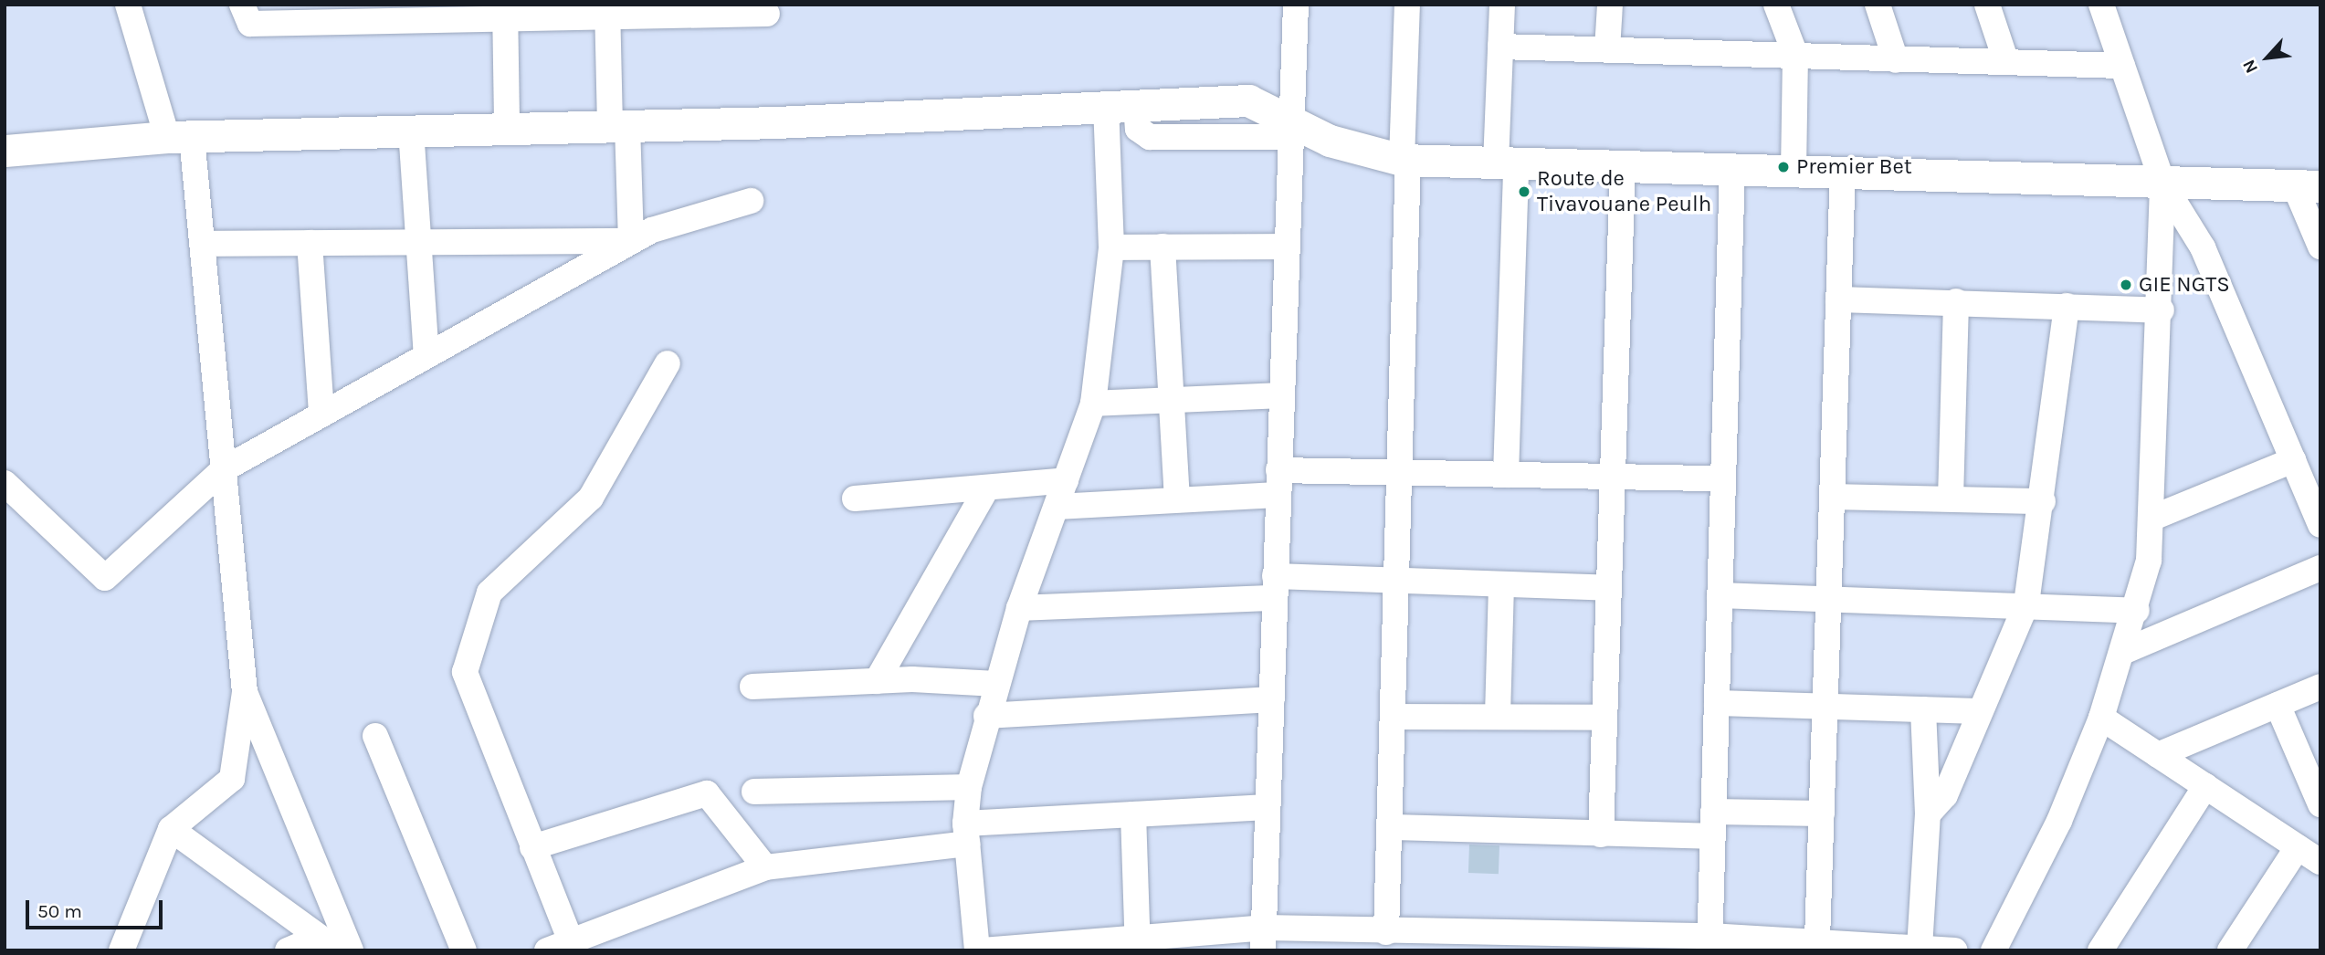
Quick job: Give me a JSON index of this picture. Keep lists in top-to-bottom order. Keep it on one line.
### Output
{"places":["Premier Bet","Route de Tivavouane Peulh","GIE NGTS"],"scale_bar":"50 m","north":"bottom left"}
